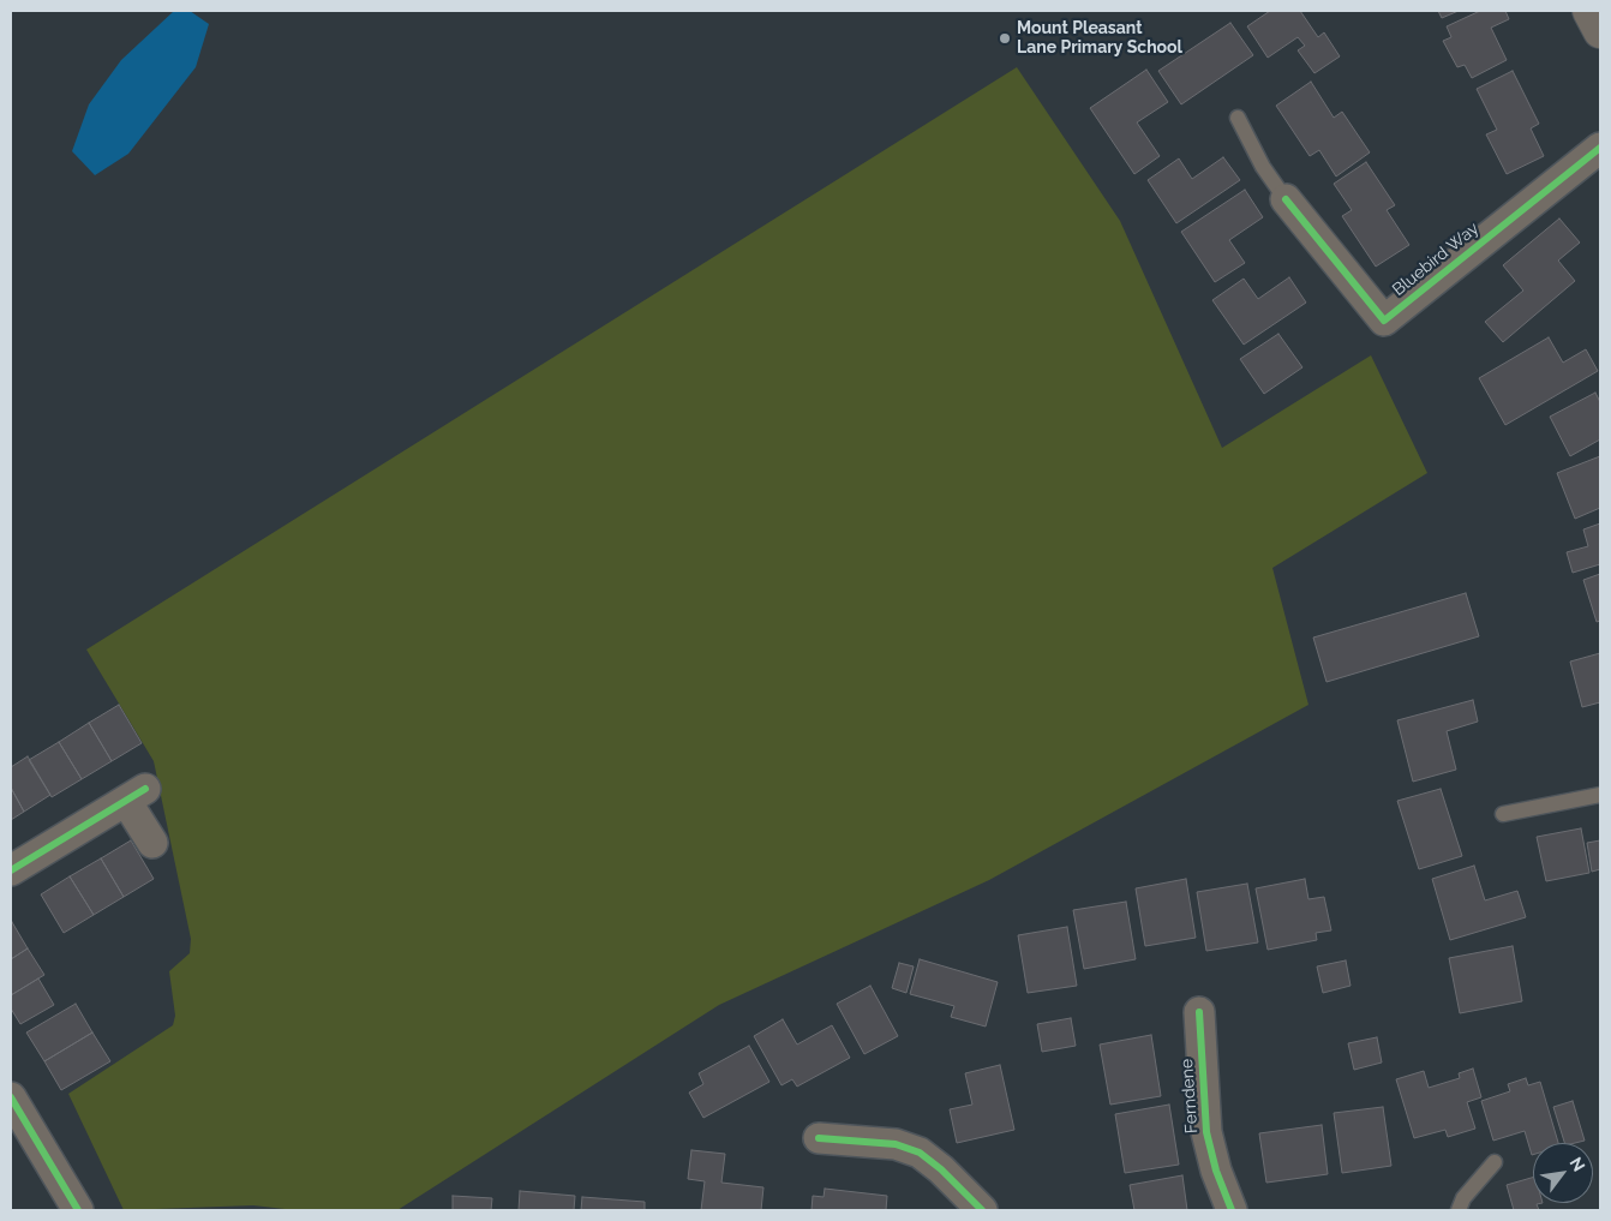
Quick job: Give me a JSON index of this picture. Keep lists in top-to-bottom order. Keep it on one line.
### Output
{"streets":{"street":["Bluebird Way","Ferndene"]},"places":["Mount Pleasant Lane Primary School"],"north":"top right"}
